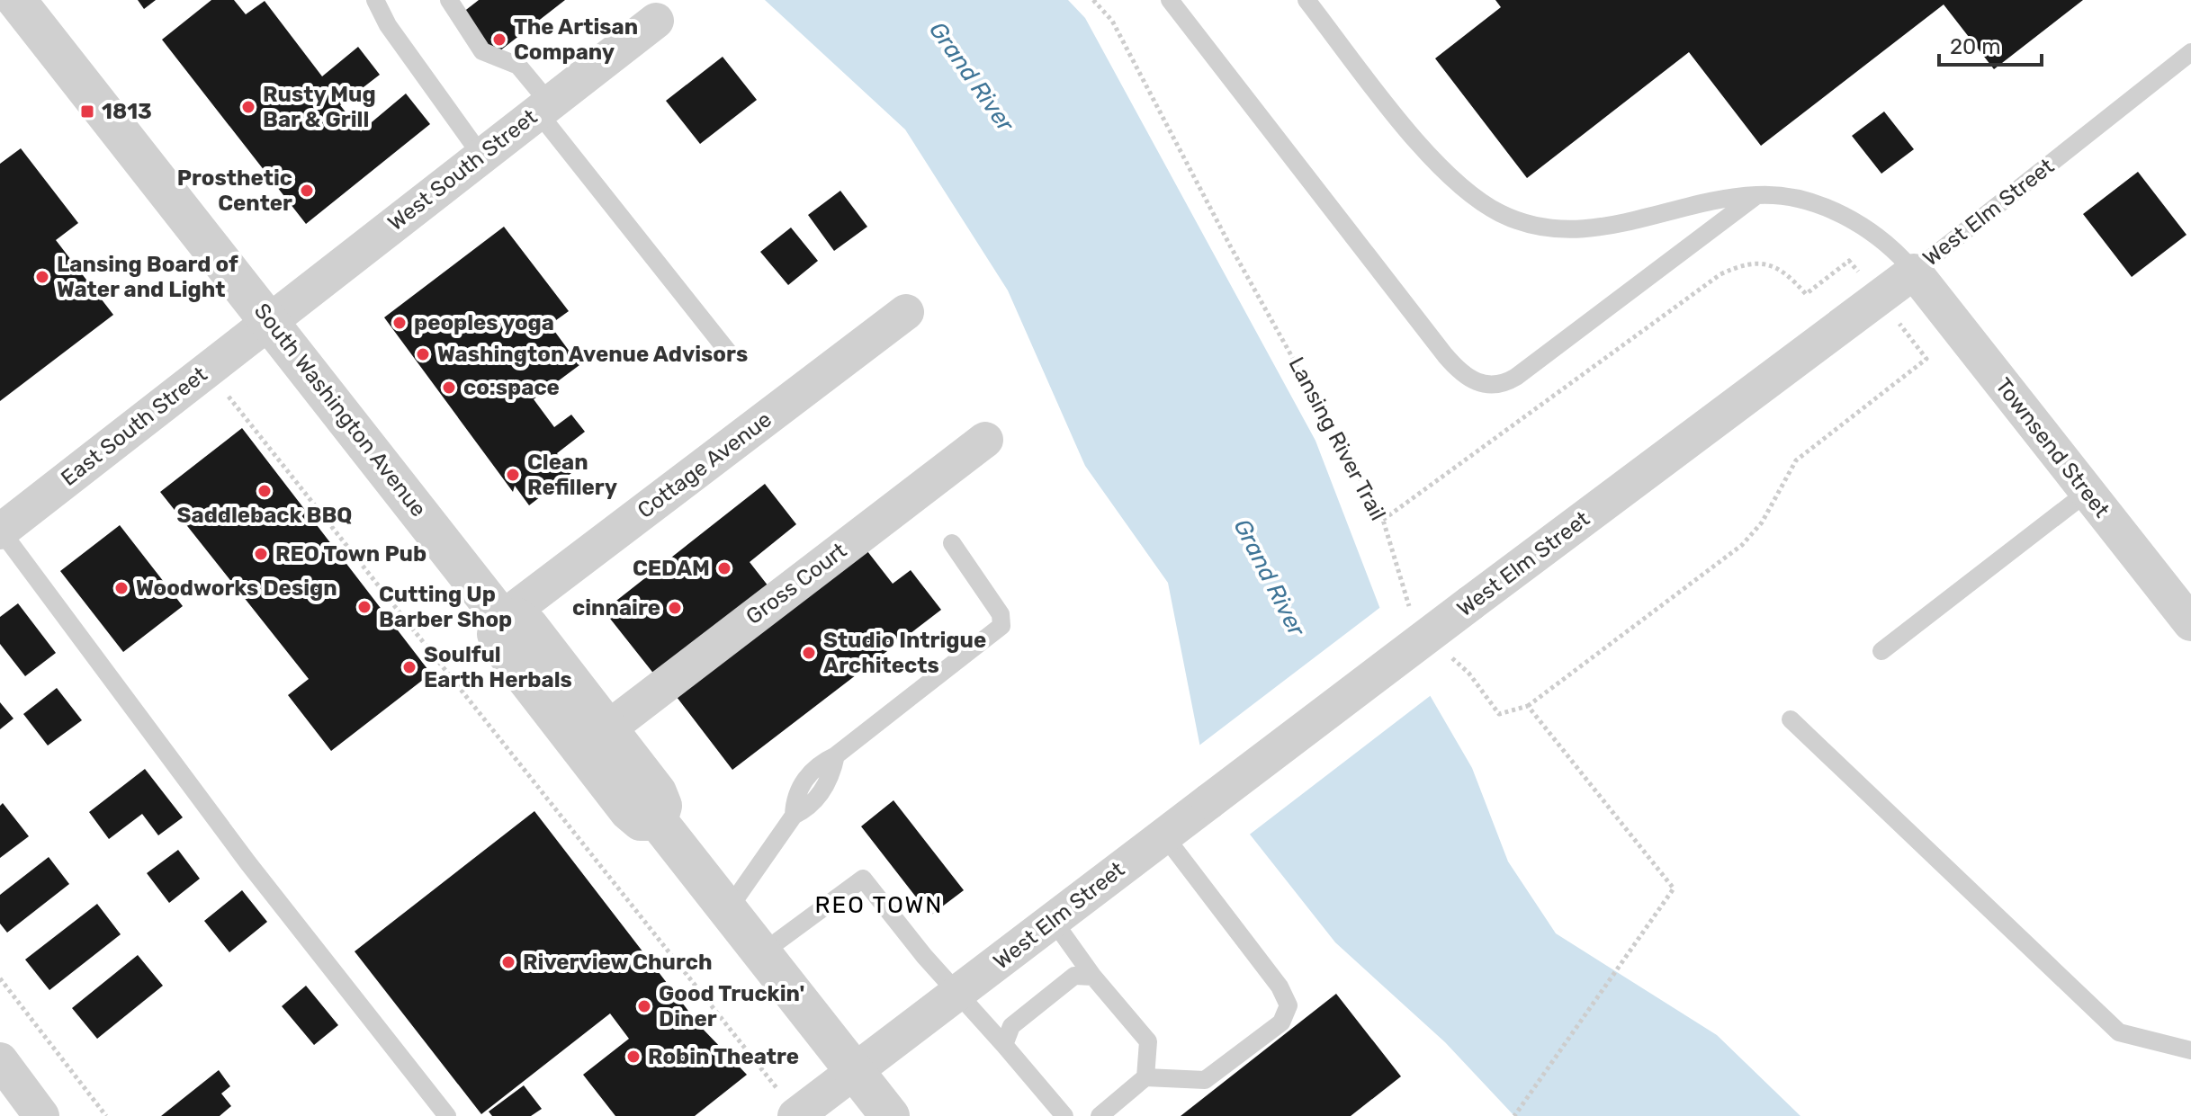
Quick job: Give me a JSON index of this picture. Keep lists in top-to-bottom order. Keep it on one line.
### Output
{"streets":{"street":["West South Street","West Elm Street","South Washington Avenue","East South Street","Townsend Street","Cottage Avenue","Gross Court"],"path":["Lansing River Trail"]},"crossings":[["West South Street","South Washington Avenue"],["West South Street","East South Street"],["West Elm Street","Townsend Street"],["South Washington Avenue","East South Street"],["South Washington Avenue","Cottage Avenue"],["South Washington Avenue","Gross Court"]],"districts":["REO TOWN"],"water":["Grand River"],"places":{"other":["The Artisan Company","Rusty Mug Bar & Grill","Prosthetic Center","Lansing Board of Water and Light","peoples yoga","Washington Avenue Advisors","co:space","Clean Refillery","Saddleback BBQ","REO Town Pub","CEDAM","Woodworks Design","Cutting Up Barber Shop","cinnaire","Studio Intrigue Architects","Soulful Earth Herbals","Riverview Church","Good Truckin' Diner","Robin Theatre"],"transit":["1813"]},"scale_bar":"20 m"}
